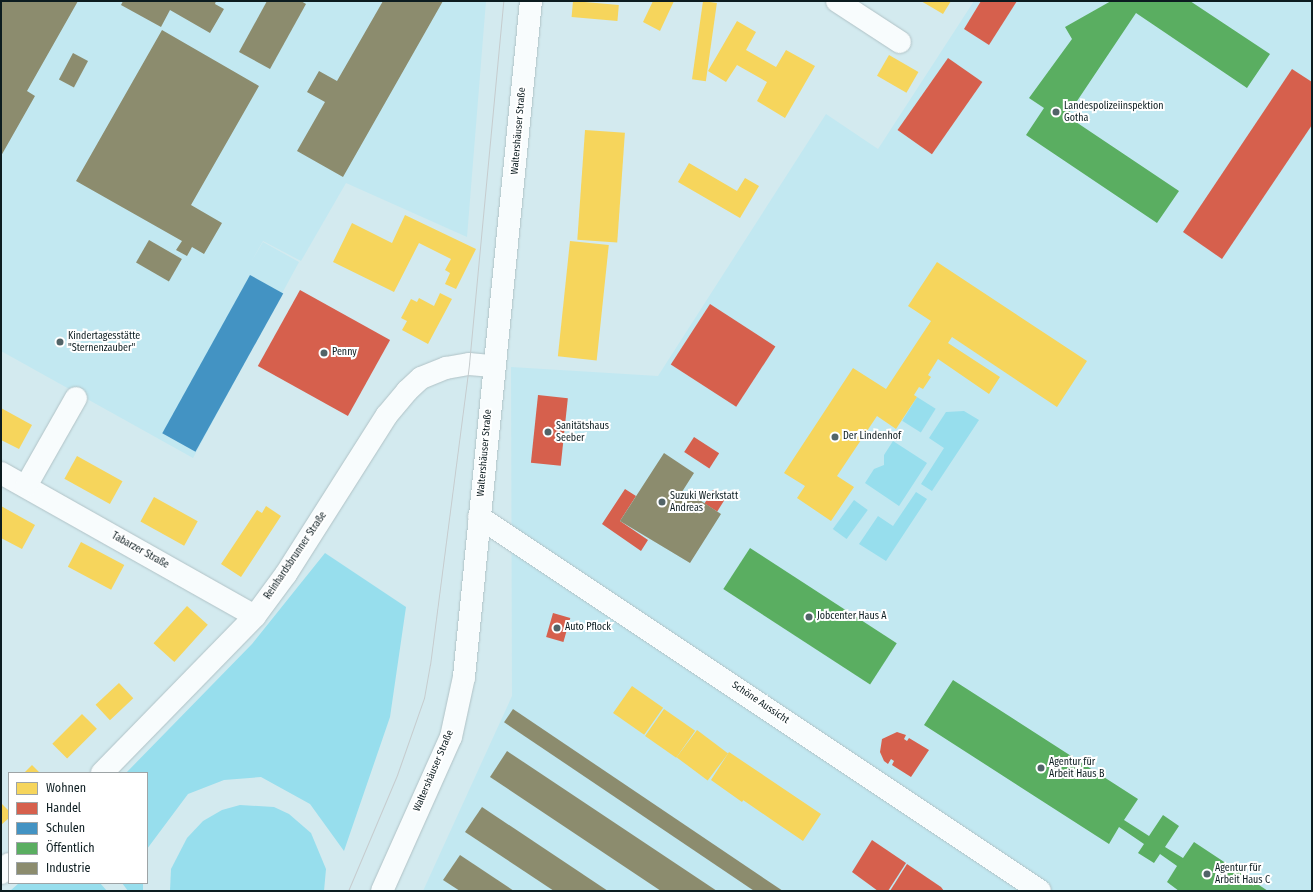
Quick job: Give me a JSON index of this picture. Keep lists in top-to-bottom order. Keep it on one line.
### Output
{"streets":{"street":["Waltershäuser Straße","Tabarzer Straße","Reinhardsbrunner Straße","Schöne Aussicht"]},"crossings":[["Waltershäuser Straße","Reinhardsbrunner Straße"],["Waltershäuser Straße","Schöne Aussicht"],["Tabarzer Straße","Reinhardsbrunner Straße"]],"places":["Landespolizeiinspektion Gotha","Kindertagesstätte \"Sternenzauber\"","Penny","Sanitätshaus Seeber","Der Lindenhof","Suzuki Werkstatt Andreas","Jobcenter Haus A","Auto Pflock","Agentur für Arbeit Haus B","Agentur für Arbeit Haus C"],"legend":["Wohnen","Handel","Schulen","Öffentlich","Industrie"]}
